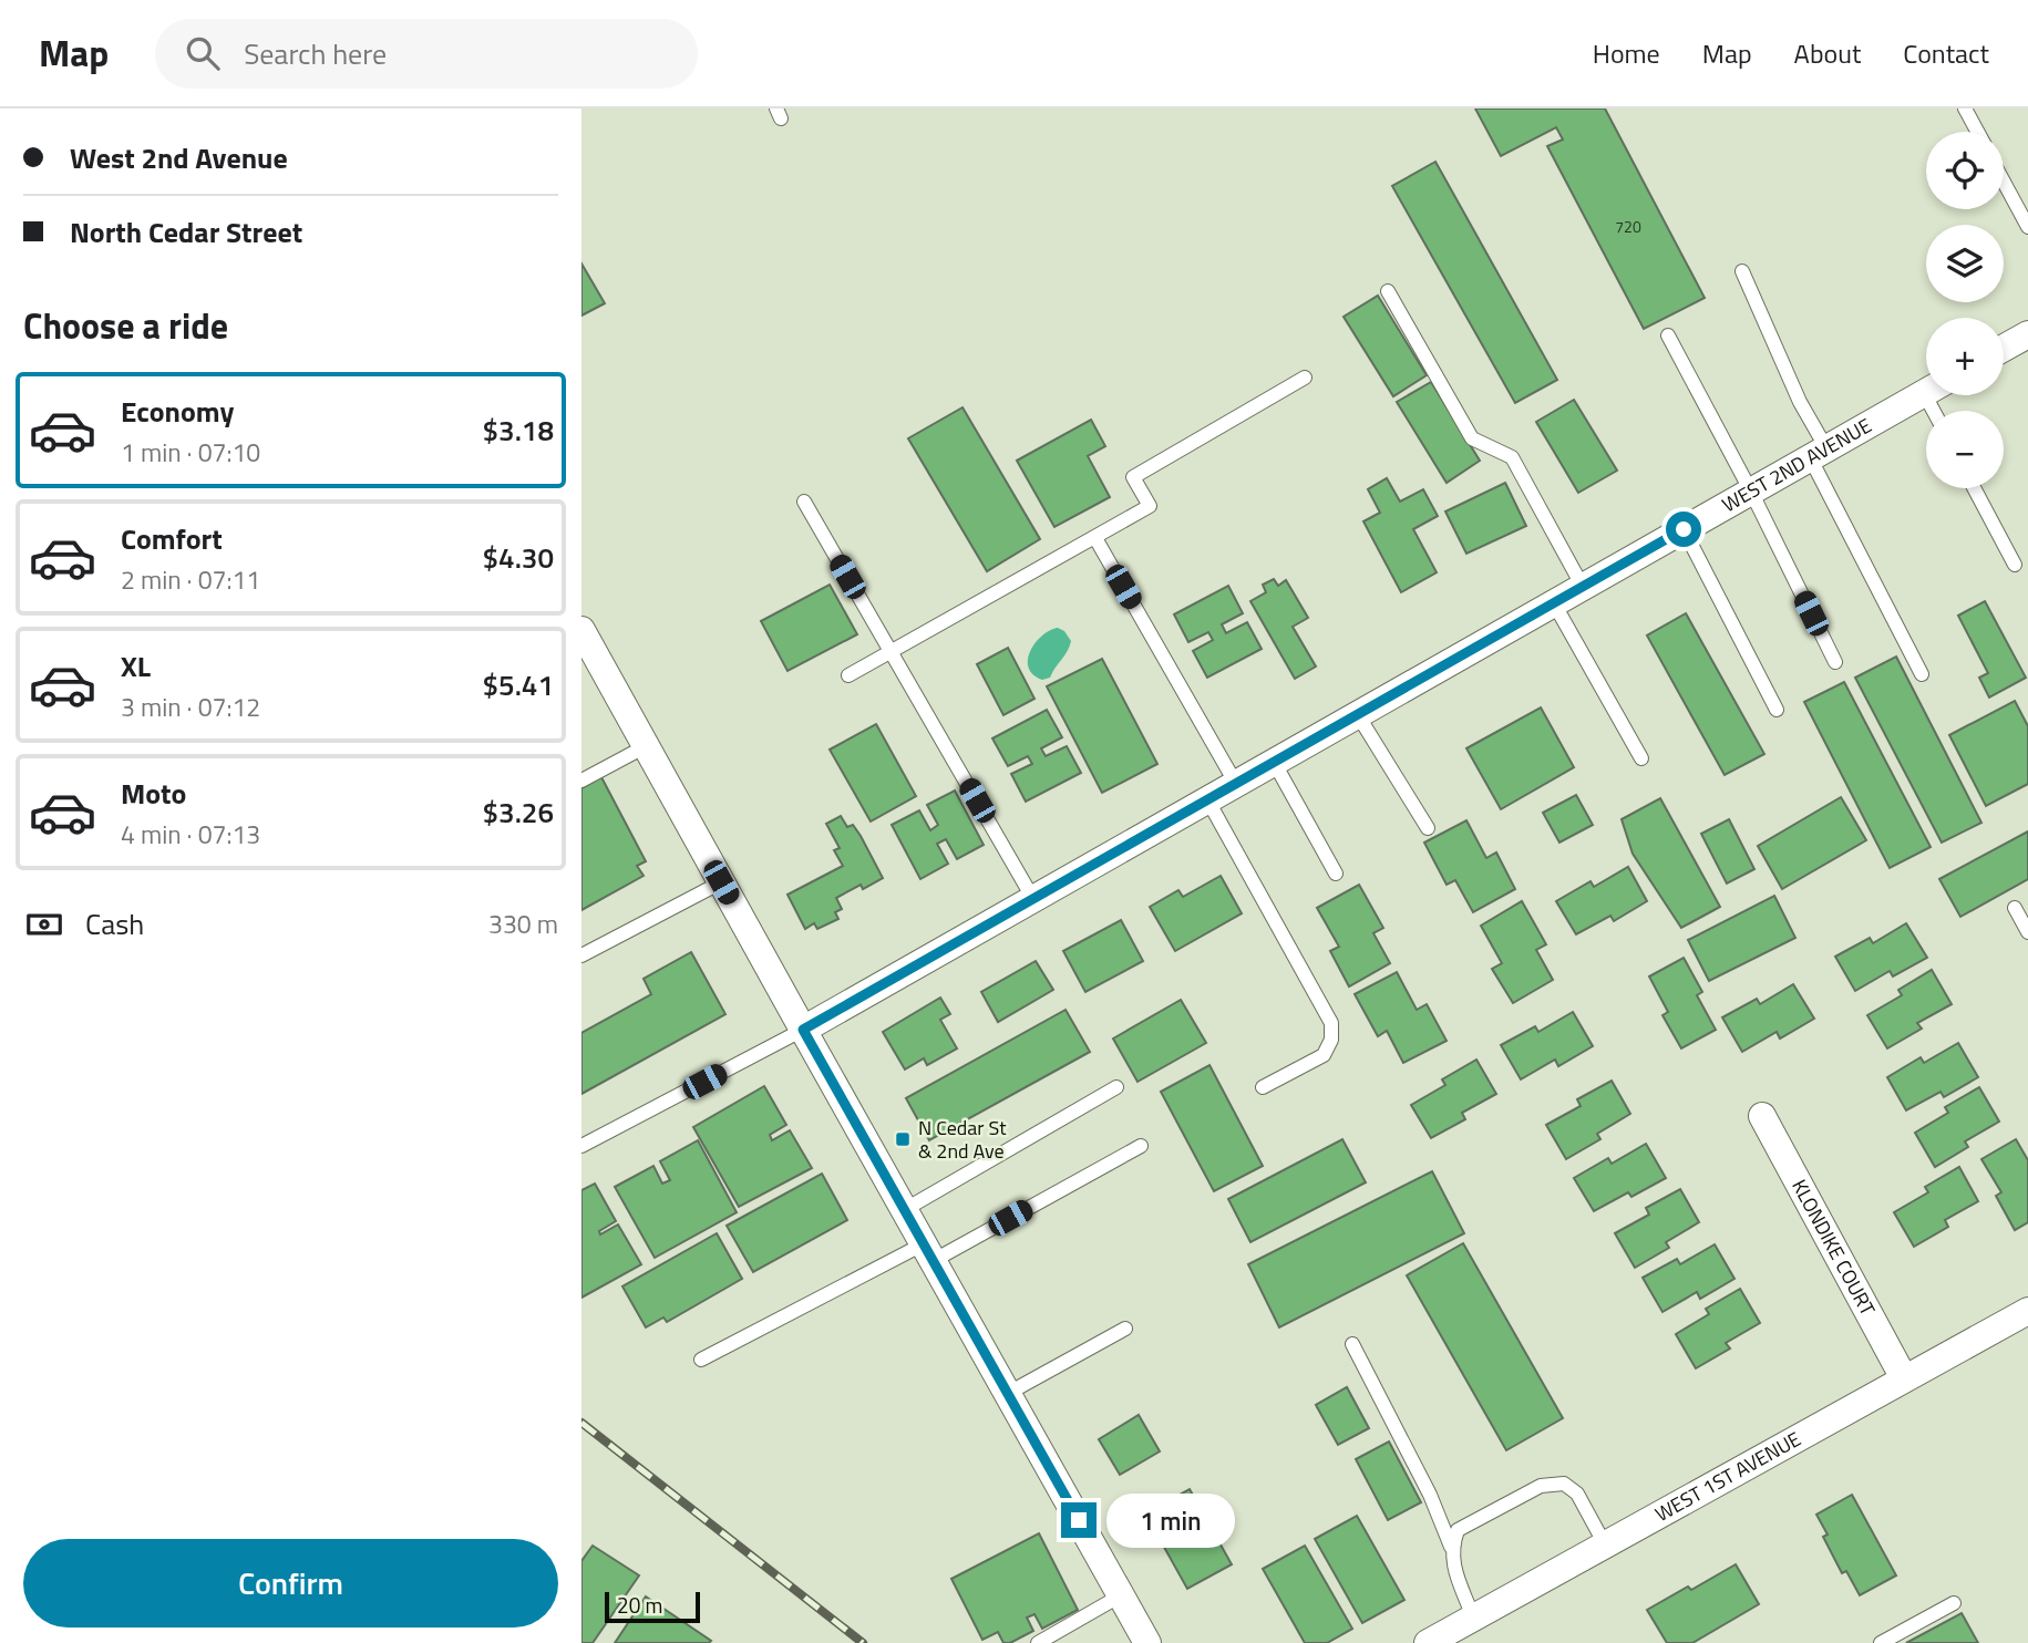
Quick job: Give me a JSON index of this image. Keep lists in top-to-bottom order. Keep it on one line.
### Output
{"streets":{"street":["WEST 2ND AVENUE","KLONDIKE COURT","WEST 1ST AVENUE"]},"crossings":[["KLONDIKE COURT","WEST 1ST AVENUE"]],"places":{"transit":["N Cedar St & 2nd Ave"]},"house_numbers":["720"],"scale_bar":"20 m","page":{"header":"Map","search":"Search here","nav":["Home","Map","About","Contact"],"banner":["West 2nd Avenue","North Cedar Street"],"map_buttons":["+","−"],"heading":"Choose a ride","list":[{"name":"Economy","note":"1 min · 07:10","value":"$3.18"},{"name":"Comfort","note":"2 min · 07:11","value":"$4.30"},{"name":"XL","note":"3 min · 07:12","value":"$5.41"},{"name":"Moto","note":"4 min · 07:13","value":"$3.26"}],"pay":["Cash","330 m"],"bubble":"1 min","buttons":"Confirm","scale":"20 m"}}
